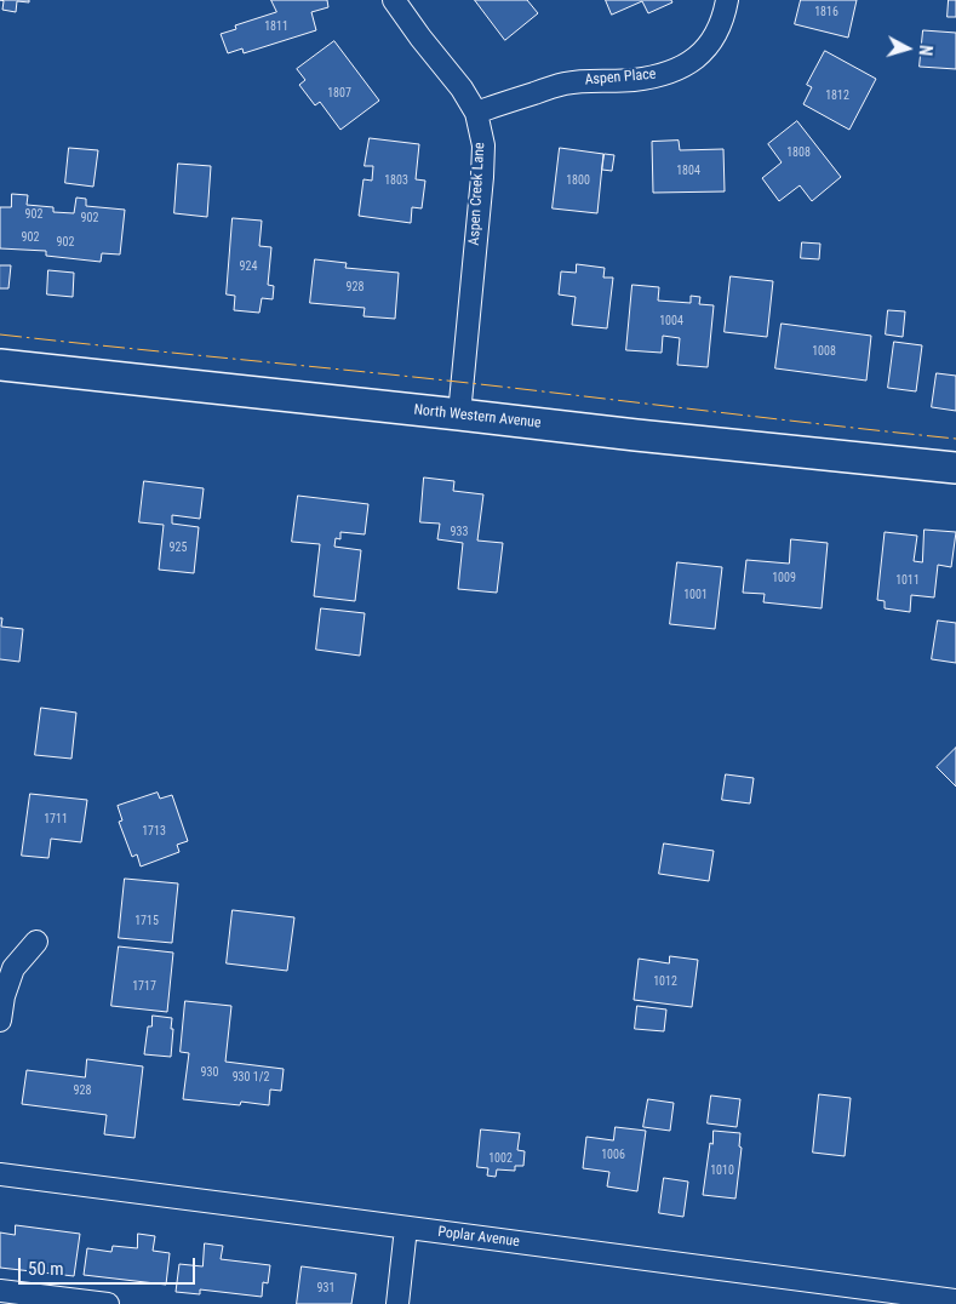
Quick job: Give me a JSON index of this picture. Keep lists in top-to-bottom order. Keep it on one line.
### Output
{"streets":{"main road":["North Western Avenue"],"street":["Aspen Place","Aspen Creek Lane","Poplar Avenue"]},"crossings":[["Aspen Place","Aspen Creek Lane"],["Aspen Creek Lane","North Western Avenue"]],"house_numbers":["1816","1811","1807","1812","1808","1804","1803","1800","902","902","902","902","924","928","1004","1008","933","925","1009","1011","1001","1711","1713","1715","1012","1717","930","930 1/2","928","1006","1002","1010","931"],"scale_bar":"50 m","north":"right"}
